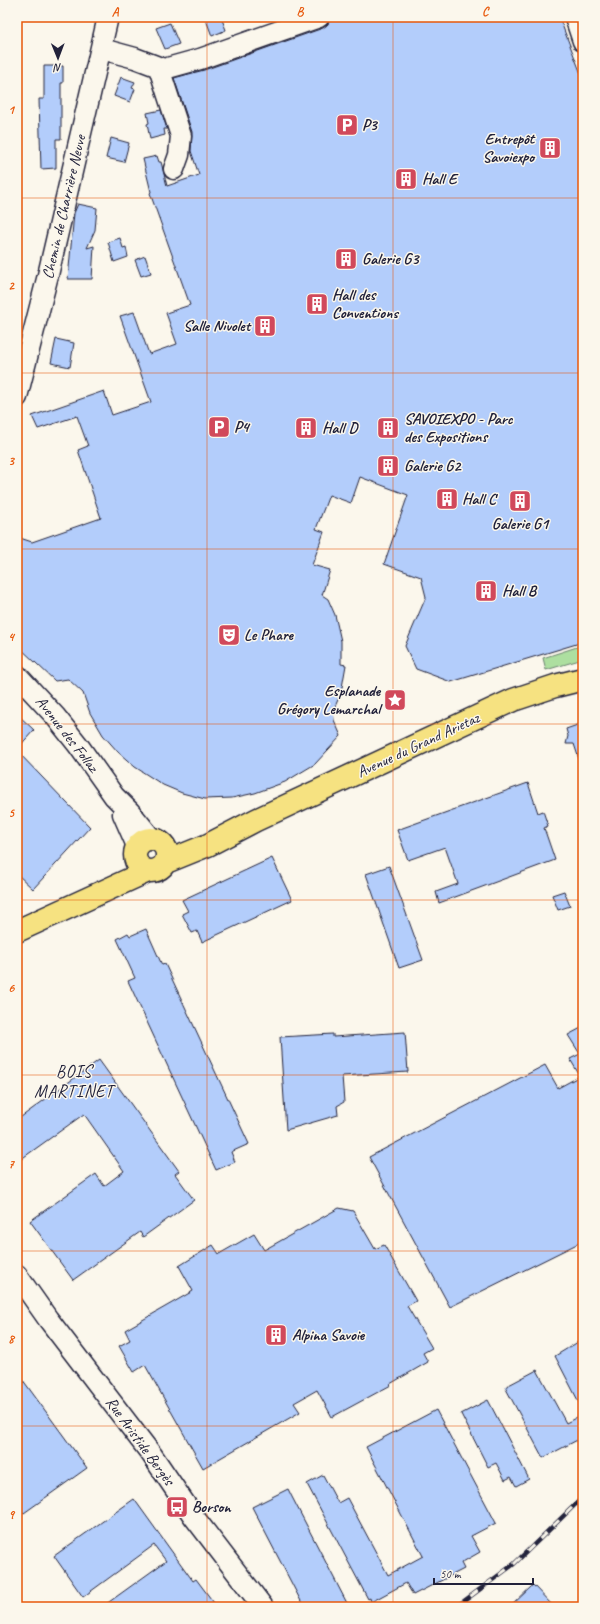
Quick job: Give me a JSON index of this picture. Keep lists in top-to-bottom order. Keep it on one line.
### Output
{"streets":{"main road":["Avenue du Grand Arietaz"],"street":["Chemin de Charrière Neuve","Avenue des Follaz","Rue Aristide Bergès"]},"crossings":[["Avenue des Follaz","Avenue du Grand Arietaz"]],"districts":["BOIS MARTINET"],"places":{"parking":["P3","P4"],"building":["Entrepôt Savoiexpo","Hall E","Galerie G3","Hall des Conventions","Salle Nivolet","Hall D","SAVOIEXPO - Parc des Expositions","Galerie G2","Hall C","Galerie G1","Hall B","Alpina Savoie"],"theatre":["Le Phare"],"place":["Esplanade Grégory Lemarchal"],"bus stop":["Borson"]},"scale_bar":"50 m","north":"bottom","grid":{"columns":["A","B","C"],"rows":["1","2","3","4","5","6","7","8","9"]}}
